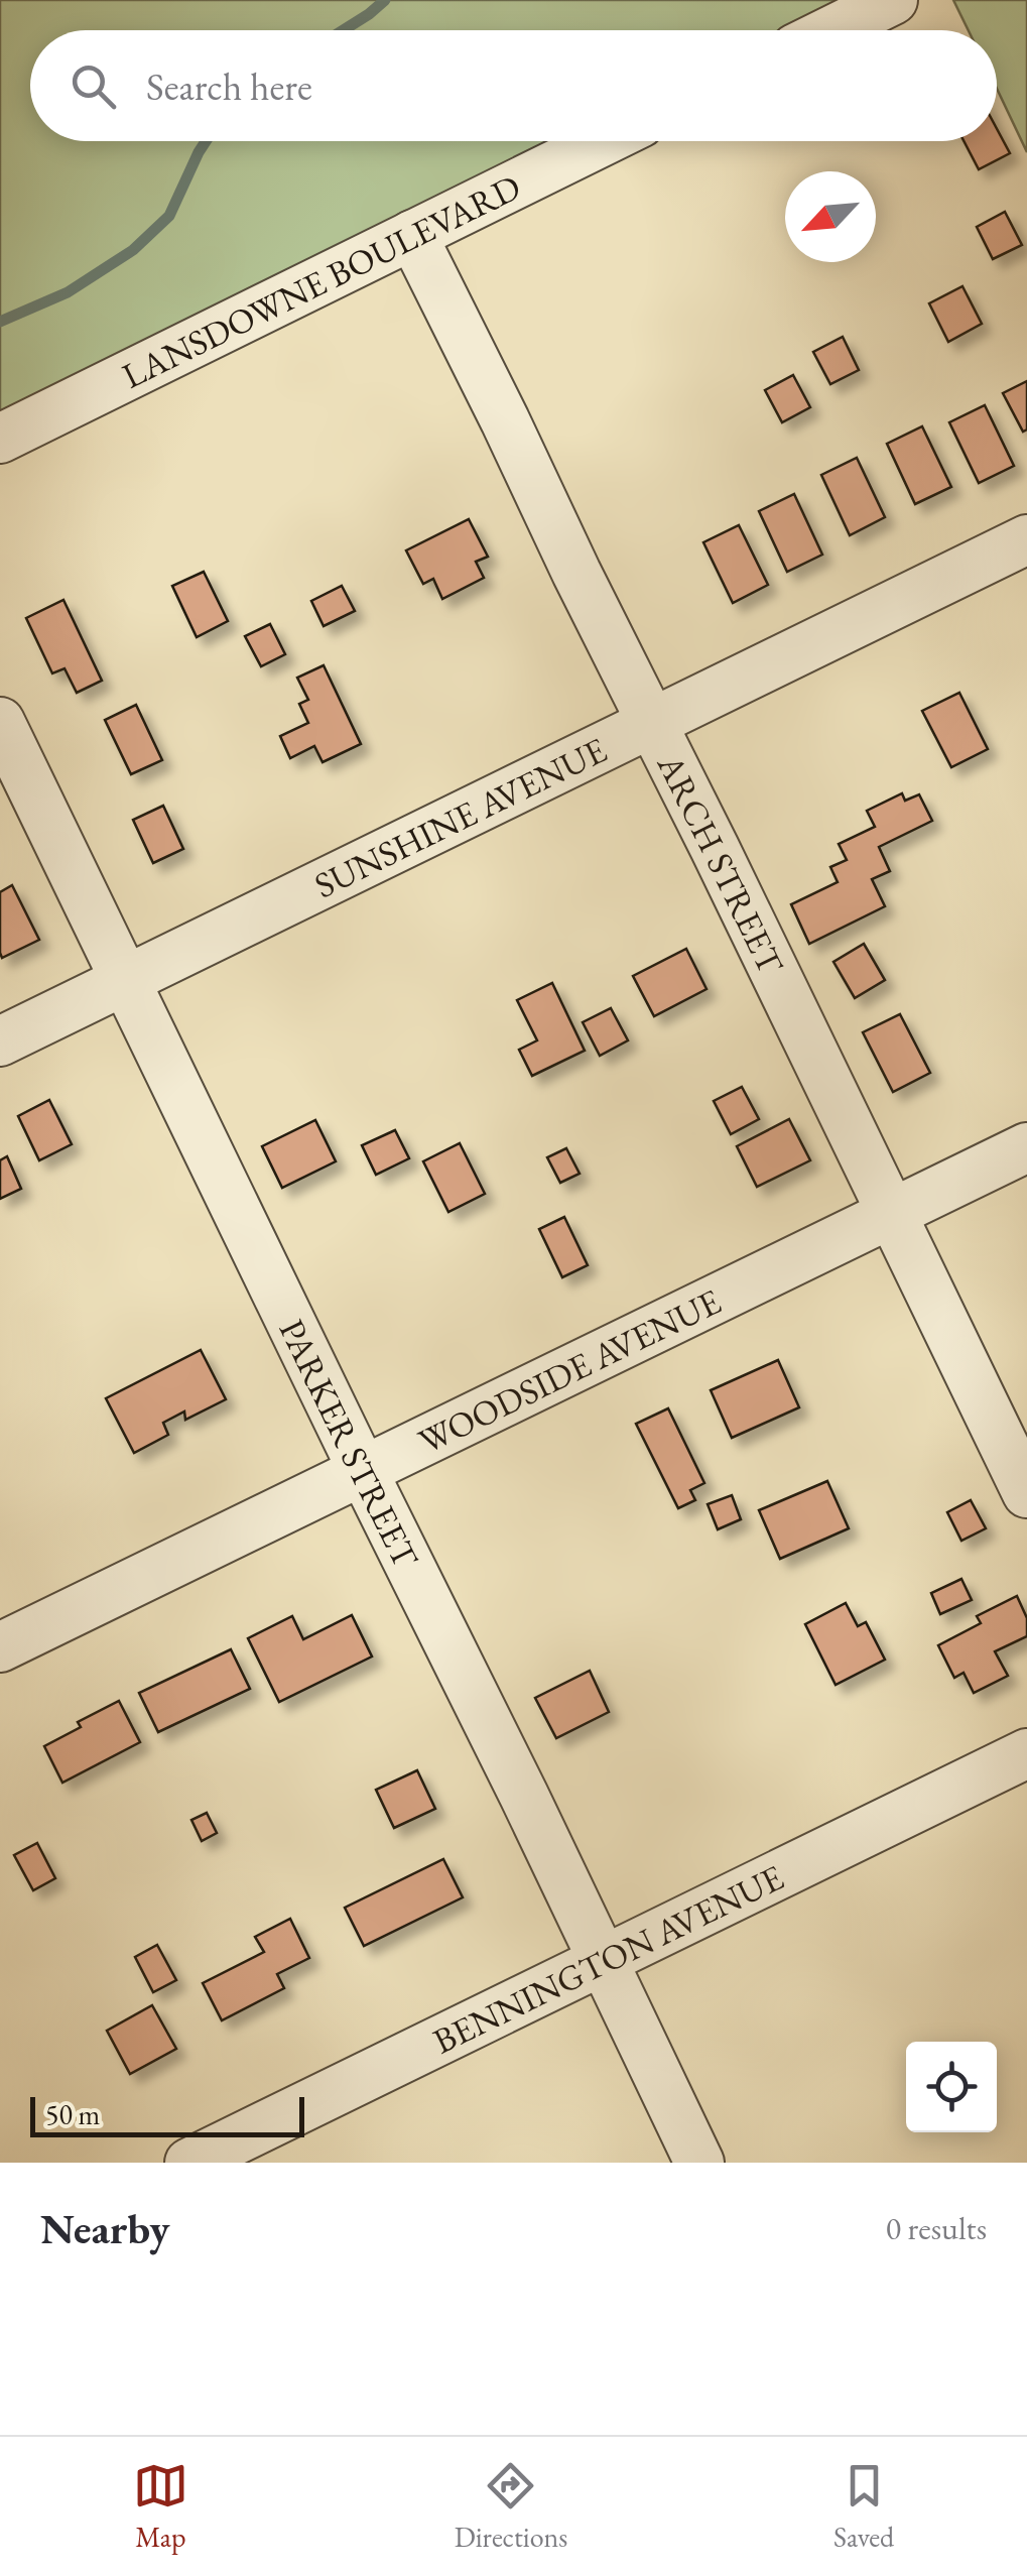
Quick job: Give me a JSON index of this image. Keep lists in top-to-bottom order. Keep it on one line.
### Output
{"streets":{"street":["LANSDOWNE BOULEVARD","SUNSHINE AVENUE","ARCH STREET","WOODSIDE AVENUE","PARKER STREET","BENNINGTON AVENUE"]},"crossings":[["LANSDOWNE BOULEVARD","ARCH STREET"],["SUNSHINE AVENUE","ARCH STREET"],["SUNSHINE AVENUE","PARKER STREET"],["ARCH STREET","WOODSIDE AVENUE"],["WOODSIDE AVENUE","PARKER STREET"],["PARKER STREET","BENNINGTON AVENUE"]],"scale_bar":"50 m","north":"bottom left","page":{"search":"Search here","scale":"50 m","heading":["Nearby","0 results"],"nav":["Map","Directions","Saved"]}}
